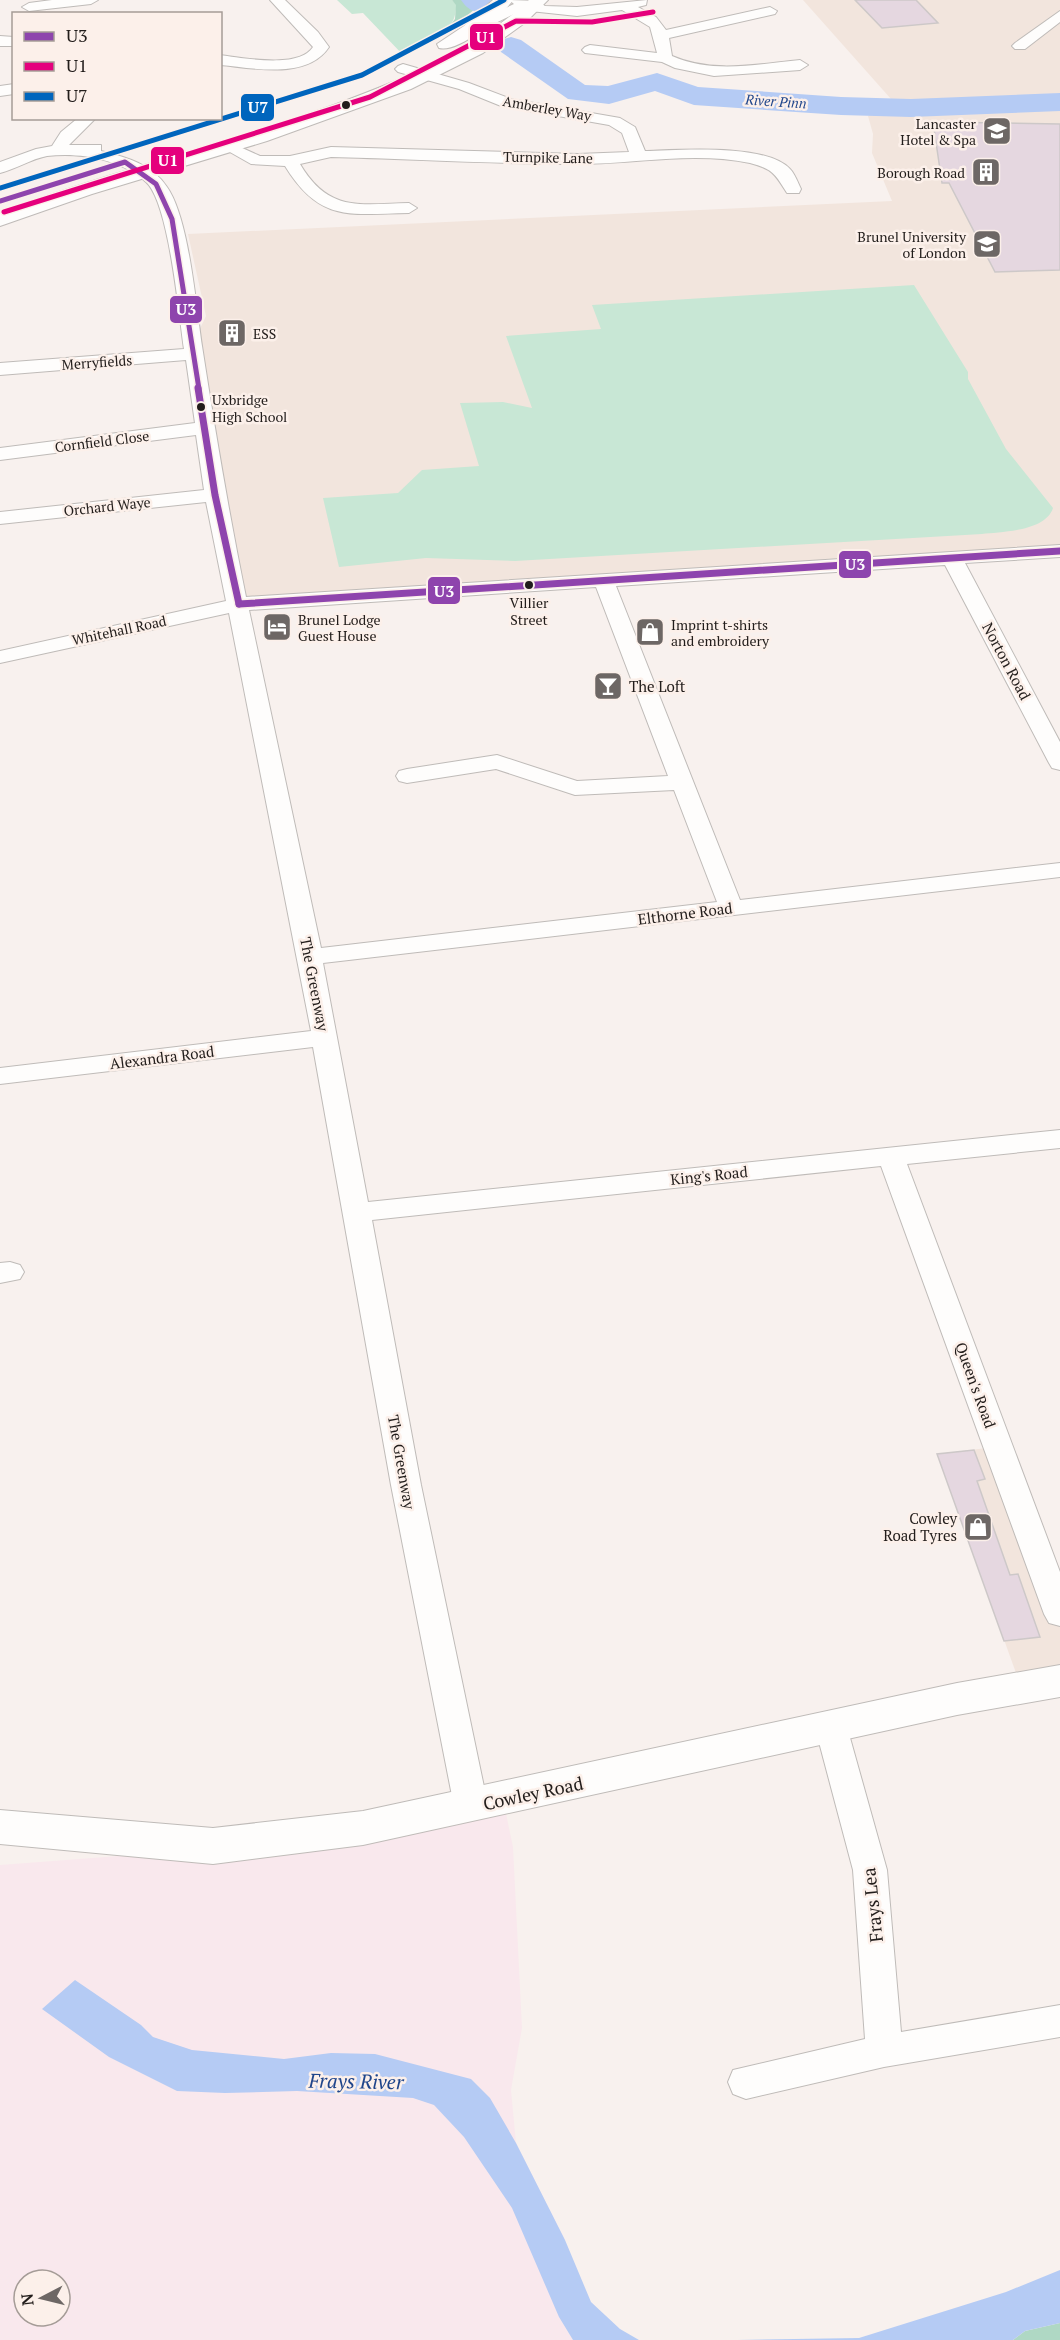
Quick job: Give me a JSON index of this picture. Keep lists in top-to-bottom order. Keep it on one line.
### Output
{"streets":{"main road":["Cowley Road"],"street":["Amberley Way","Turnpike Lane","Merryfields","Cornfield Close","Orchard Waye","Whitehall Road","Norton Road","Elthorne Road","The Greenway","Alexandra Road","King's Road","Queen's Road","Frays Lea"]},"crossings":[["Amberley Way","Turnpike Lane"],["Merryfields","The Greenway"],["Cornfield Close","The Greenway"],["Orchard Waye","The Greenway"],["Whitehall Road","Norton Road"],["Whitehall Road","The Greenway"],["Elthorne Road","The Greenway"],["The Greenway","Alexandra Road"],["The Greenway","King's Road"],["The Greenway","Cowley Road"],["King's Road","Queen's Road"],["Cowley Road","Frays Lea"]],"water":["River Pinn","Frays River"],"places":{"school or university":["Lancaster Hotel & Spa","Brunel University of London"],"building":["Borough Road","ESS"],"other":["Uxbridge High School","Villier Street"],"hotel":["Brunel Lodge Guest House"],"shop":["Imprint t-shirts and embroidery","Cowley Road Tyres"],"bar":["The Loft"]},"lines":["transit line U7","transit line U1","transit line U3"],"legend":["U3","U1","U7"],"north":"left"}
